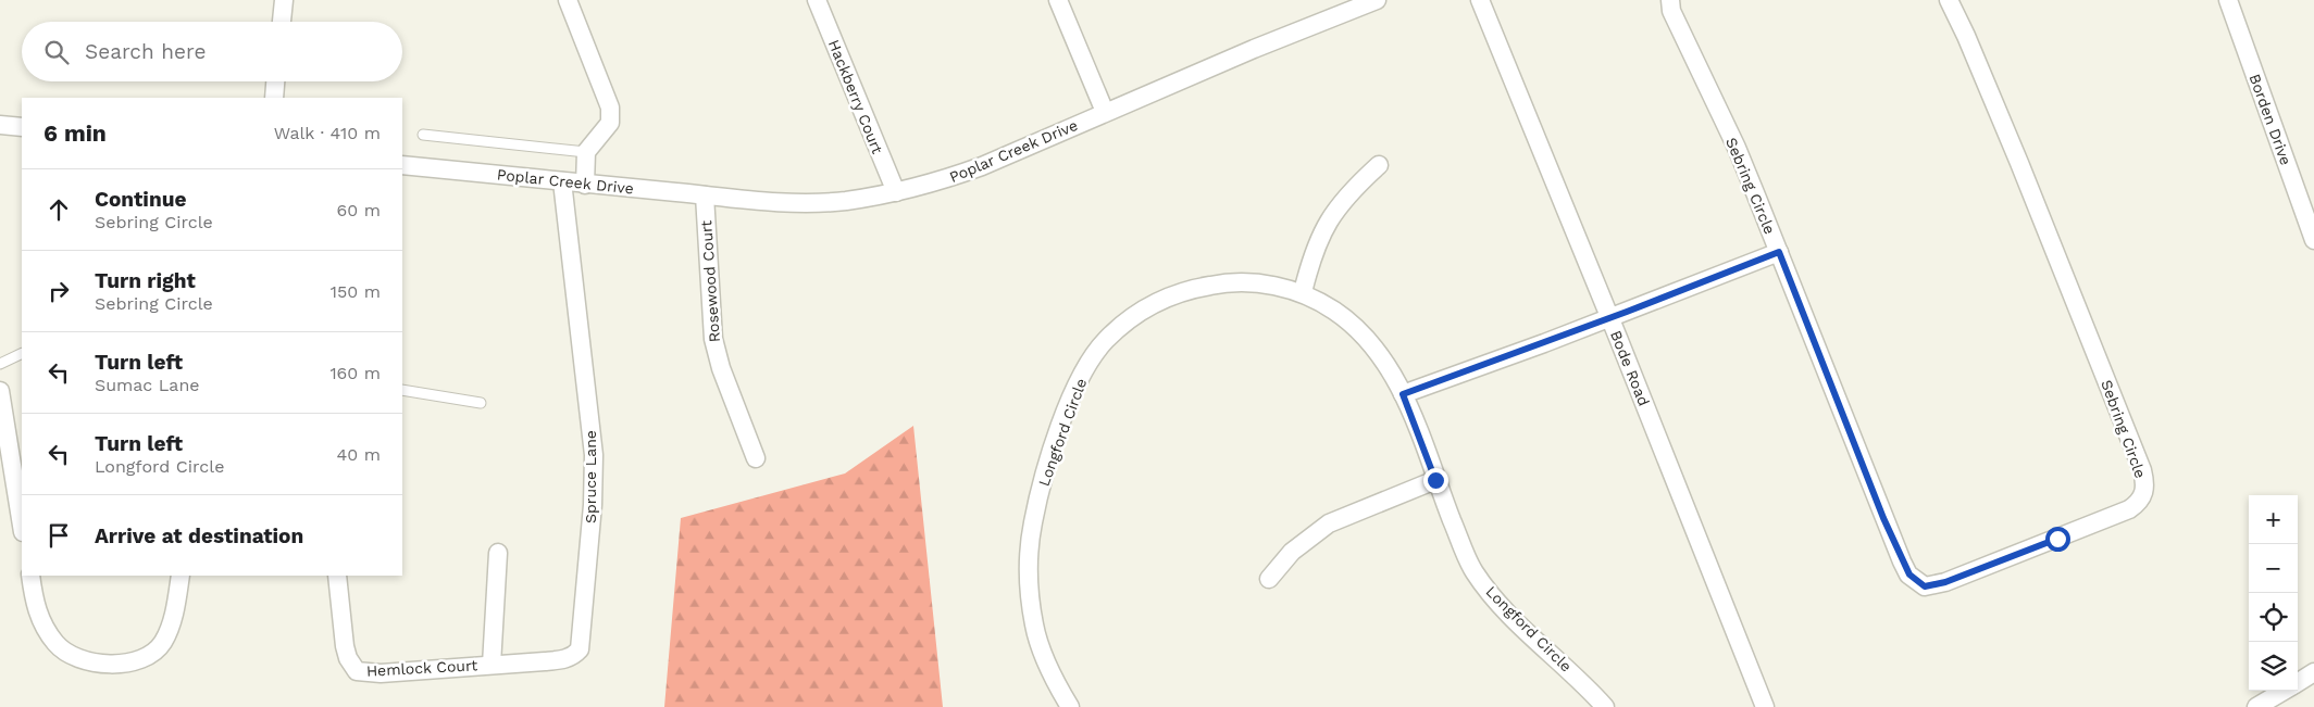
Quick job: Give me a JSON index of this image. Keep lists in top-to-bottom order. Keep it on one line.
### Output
{"streets":{"street":["Hackberry Court","Borden Drive","Poplar Creek Drive","Sebring Circle","Rosewood Court","Bode Road","Longford Circle","Spruce Lane","Hemlock Court"]},"crossings":[["Hackberry Court","Poplar Creek Drive"],["Poplar Creek Drive","Rosewood Court"],["Poplar Creek Drive","Spruce Lane"],["Spruce Lane","Hemlock Court"]],"page":{"search":"Search here","heading":["6 min","Walk · 410 m"],"list":[["Continue","Sebring Circle","60 m"],["Turn right","Sebring Circle","150 m"],["Turn left","Sumac Lane","160 m"],["Turn left","Longford Circle","40 m"],"Arrive at destination"],"map_buttons":["+","−"]}}
